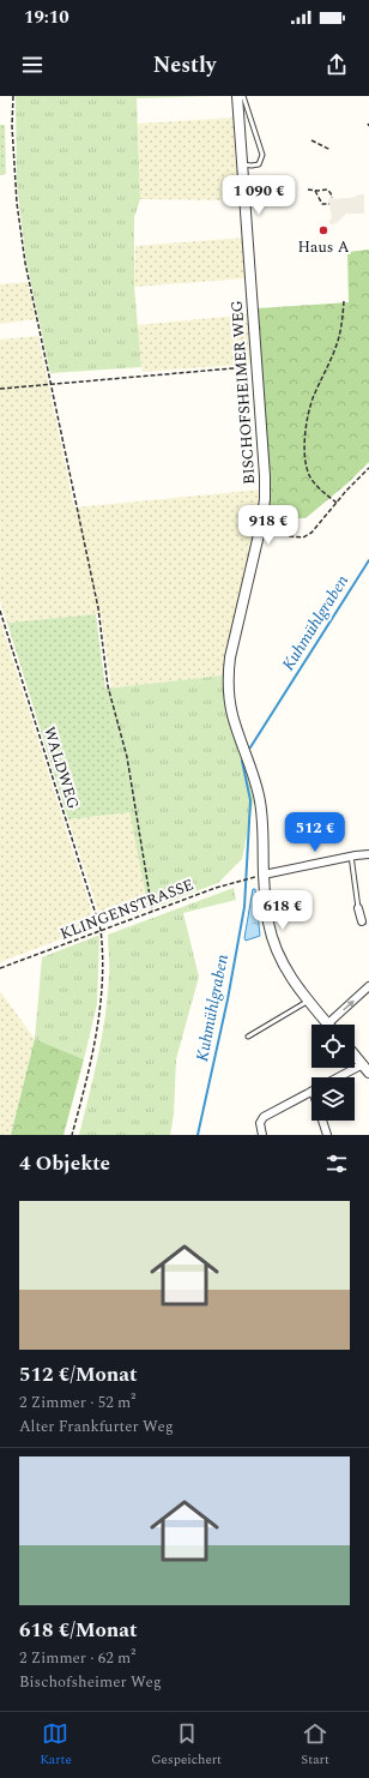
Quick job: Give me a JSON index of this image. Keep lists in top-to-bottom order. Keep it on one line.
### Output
{"streets":{"street":["BISCHOFSHEIMER WEG"],"path":["WALDWEG","KLINGENSTRASSE"]},"crossings":[["BISCHOFSHEIMER WEG","KLINGENSTRASSE"],["WALDWEG","KLINGENSTRASSE"]],"water":["Kuhmühlgraben"],"places":["Haus A"],"page":{"status":"19:10","header":"Nestly","price":["1 090 €","918 €","512 €","618 €"],"heading":"4 Objekte","list":[{"name":"512 €/Monat","note":"2 Zimmer · 52 m² · Alter Frankfurter Weg"},{"name":"618 €/Monat","note":"2 Zimmer · 62 m² · Bischofsheimer Weg"}],"tabs":["Karte","Gespeichert","Start"]}}
